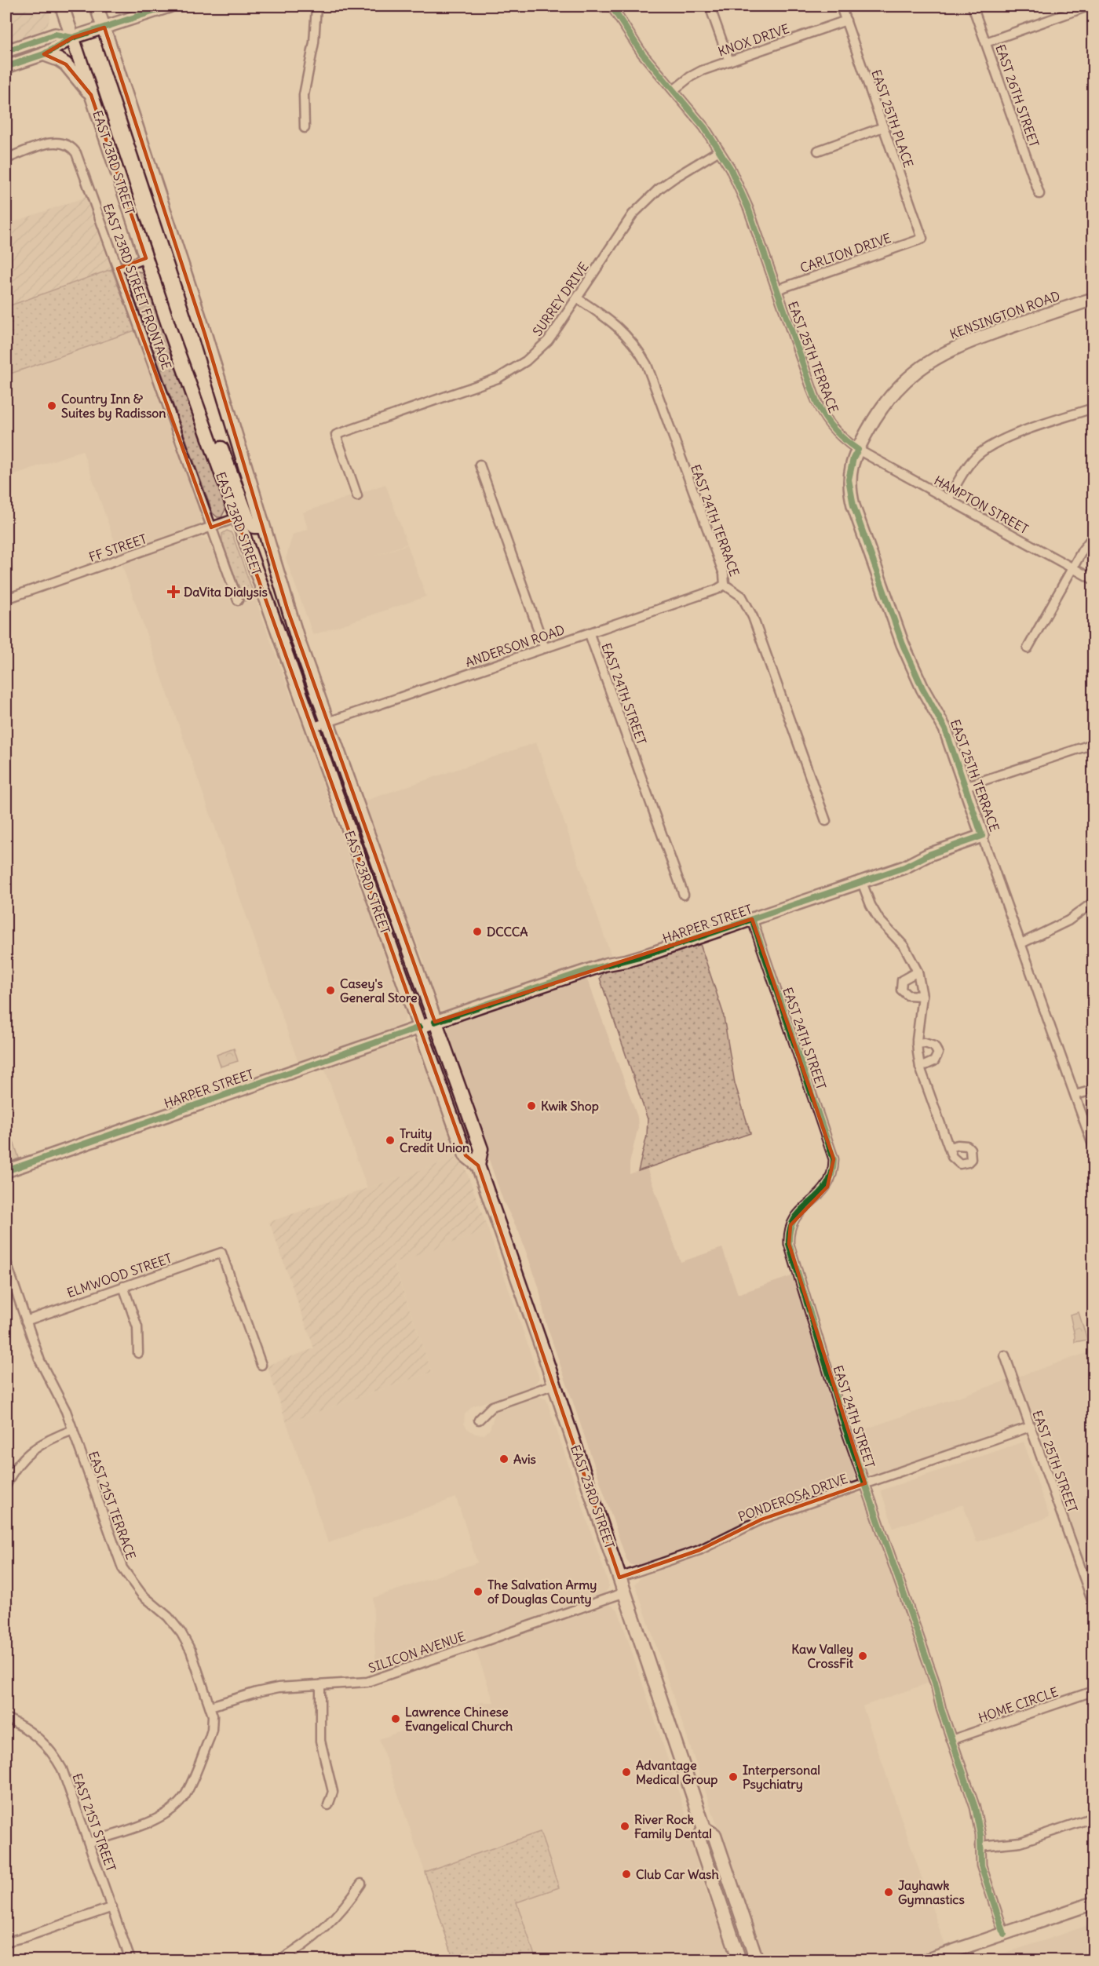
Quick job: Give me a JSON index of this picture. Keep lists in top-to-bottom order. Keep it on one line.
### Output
{"streets":{"main road":["EAST 23RD STREET"],"street":["KNOX DRIVE","EAST 26TH STREET","EAST 25TH PLACE","CARLTON DRIVE","EAST 23RD STREET FRONTAGE","SURREY DRIVE","KENSINGTON ROAD","EAST 25TH TERRACE","HAMPTON STREET","EAST 24TH TERRACE","FF STREET","ANDERSON ROAD","EAST 24TH STREET","HARPER STREET","ELMWOOD STREET","EAST 25TH STREET","PONDEROSA DRIVE","EAST 21ST TERRACE","SILICON AVENUE","HOME CIRCLE","EAST 21ST STREET"]},"crossings":[["KNOX DRIVE","EAST 25TH PLACE"],["KNOX DRIVE","EAST 25TH TERRACE"],["EAST 25TH PLACE","CARLTON DRIVE"],["EAST 23RD STREET","FF STREET"],["EAST 23RD STREET","ANDERSON ROAD"],["EAST 23RD STREET","HARPER STREET"],["EAST 23RD STREET","PONDEROSA DRIVE"],["EAST 23RD STREET","SILICON AVENUE"],["CARLTON DRIVE","EAST 25TH TERRACE"],["EAST 23RD STREET FRONTAGE","FF STREET"],["SURREY DRIVE","EAST 25TH TERRACE"],["SURREY DRIVE","EAST 24TH TERRACE"],["KENSINGTON ROAD","EAST 25TH TERRACE"],["KENSINGTON ROAD","HAMPTON STREET"],["EAST 25TH TERRACE","HAMPTON STREET"],["EAST 25TH TERRACE","HARPER STREET"],["EAST 24TH TERRACE","ANDERSON ROAD"],["ANDERSON ROAD","EAST 24TH STREET"],["EAST 24TH STREET","HARPER STREET"],["EAST 24TH STREET","PONDEROSA DRIVE"],["EAST 24TH STREET","HOME CIRCLE"],["ELMWOOD STREET","EAST 21ST TERRACE"],["EAST 25TH STREET","PONDEROSA DRIVE"],["EAST 21ST TERRACE","SILICON AVENUE"],["EAST 21ST TERRACE","EAST 21ST STREET"]],"places":{"other":["Country Inn & Suites by Radisson","DCCCA","Casey's General Store","Kwik Shop","Truity Credit Union","Avis","The Salvation Army of Douglas County","Kaw Valley CrossFit","Lawrence Chinese Evangelical Church","Advantage Medical Group","Interpersonal Psychiatry","River Rock Family Dental","Club Car Wash","Jayhawk Gymnastics"],"health":["DaVita Dialysis"]}}
